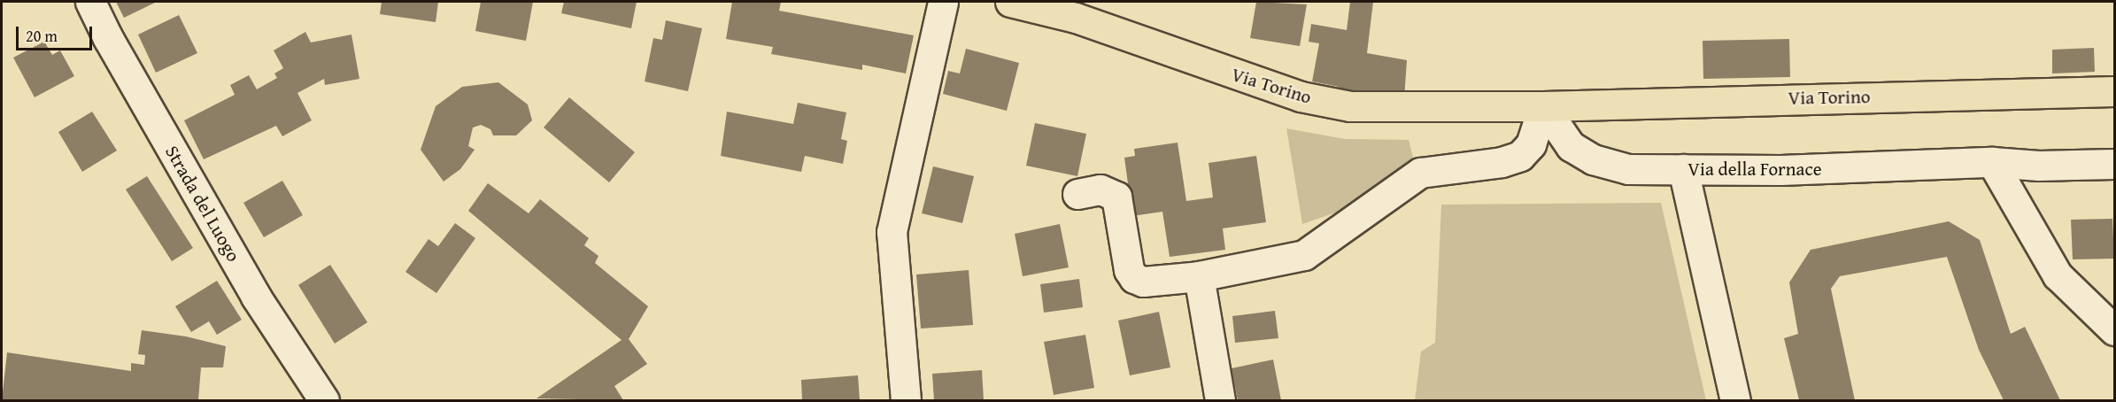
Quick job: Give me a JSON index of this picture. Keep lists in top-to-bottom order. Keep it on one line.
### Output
{"streets":{"main road":["Via Torino"],"street":["Via della Fornace","Strada del Luogo"]},"crossings":[["Via Torino","Via della Fornace"]],"scale_bar":"20 m"}
